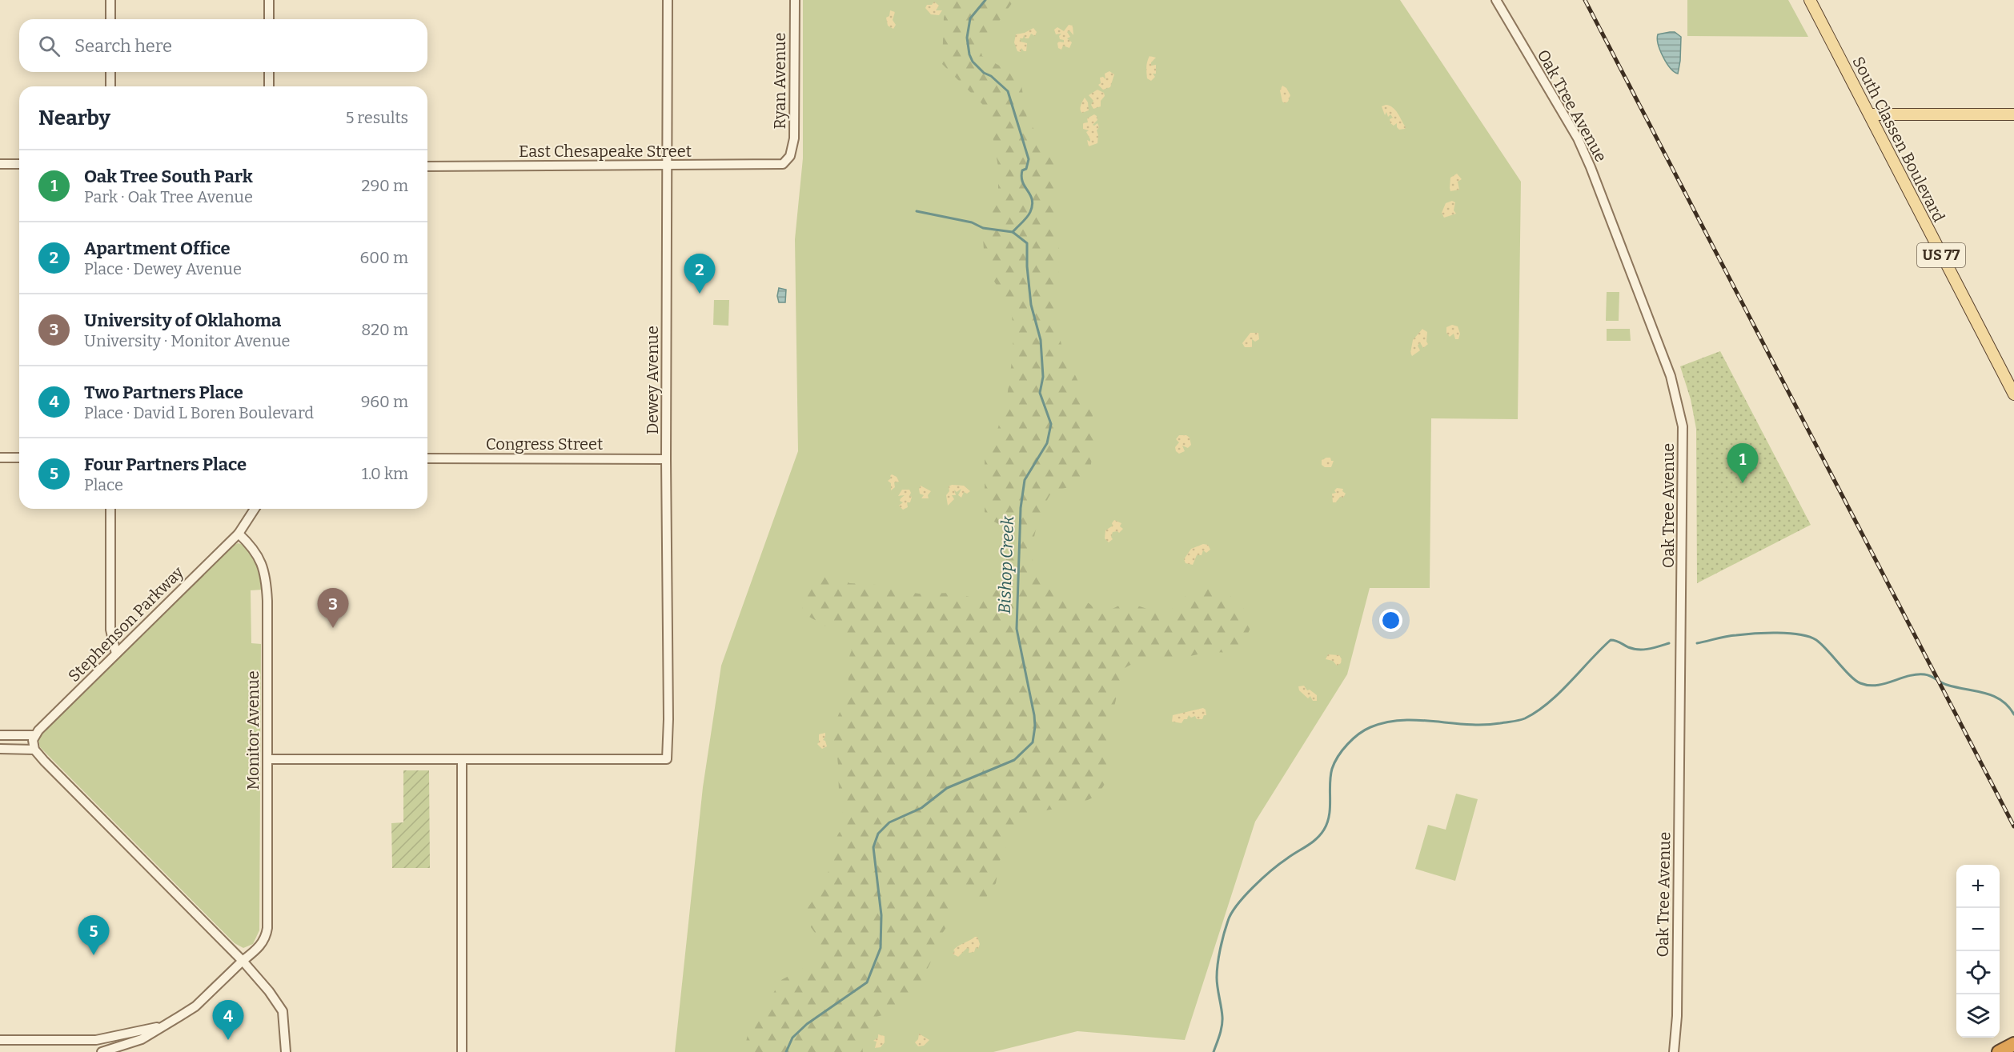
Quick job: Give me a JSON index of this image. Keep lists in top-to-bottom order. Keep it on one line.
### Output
{"streets":{"main road":["South Classen Boulevard","US 77"],"street":["Ryan Avenue","Oak Tree Avenue","East Chesapeake Street","Dewey Avenue","Congress Street","Stephenson Parkway","Monitor Avenue"]},"crossings":[["Ryan Avenue","East Chesapeake Street"],["East Chesapeake Street","Dewey Avenue"],["Dewey Avenue","Congress Street"],["Stephenson Parkway","Monitor Avenue"]],"water":["Bishop Creek"],"page":{"search":"Search here","heading":["Nearby","5 results"],"list":[{"mark":"1","name":"Oak Tree South Park","note":"Park · Oak Tree Avenue","value":"290 m"},{"mark":"2","name":"Apartment Office","note":"Place · Dewey Avenue","value":"600 m"},{"mark":"3","name":"University of Oklahoma","note":"University · Monitor Avenue","value":"820 m"},{"mark":"4","name":"Two Partners Place","note":"Place · David L Boren Boulevard","value":"960 m"},{"mark":"5","name":"Four Partners Place","note":"Place","value":"1.0 km"}],"pins":["2","1","3","5","4"],"map_buttons":["+","−"]}}
